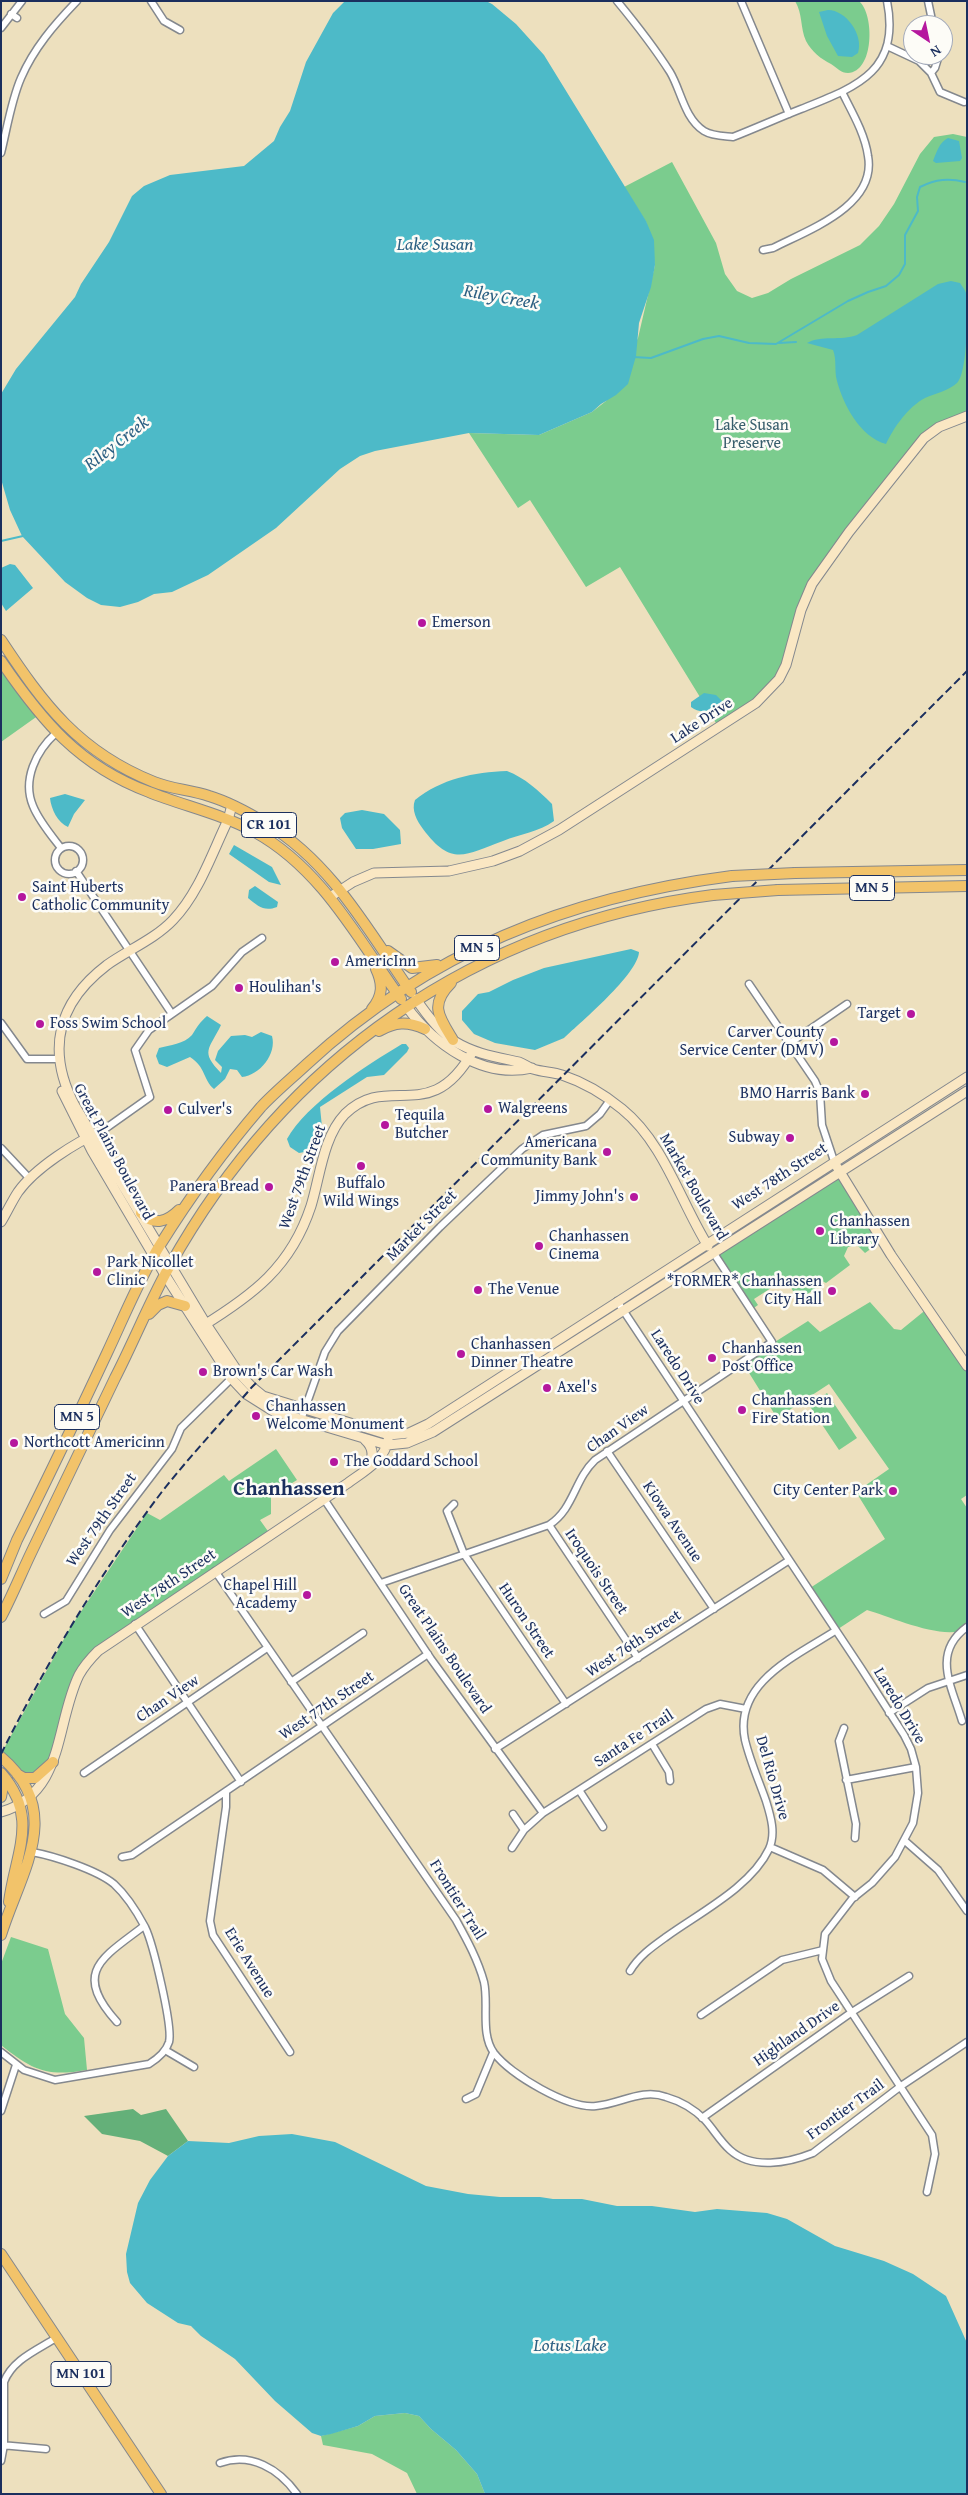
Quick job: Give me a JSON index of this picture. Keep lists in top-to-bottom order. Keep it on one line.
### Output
{"streets":{"main road":["CR 101","MN 5","Market Boulevard","MN 101"],"street":["Lake Drive","Great Plains Boulevard","West 79th Street","West 78th Street","Market Street","Laredo Drive","Chan View","Kiowa Avenue","Iroquois Street","Huron Street","West 76th Street","West 77th Street","Santa Fe Trail","Del Rio Drive","Frontier Trail","Erie Avenue","Highland Drive"]},"crossings":[["Lake Drive","Market Boulevard"],["CR 101","Market Boulevard"],["MN 5","Great Plains Boulevard"],["MN 5","Market Boulevard"],["Great Plains Boulevard","West 79th Street"],["Great Plains Boulevard","West 78th Street"],["Great Plains Boulevard","Market Street"],["Great Plains Boulevard","Chan View"],["Great Plains Boulevard","West 76th Street"],["Great Plains Boulevard","West 77th Street"],["Great Plains Boulevard","Santa Fe Trail"],["West 79th Street","Market Boulevard"],["West 78th Street","Market Boulevard"],["West 78th Street","Laredo Drive"],["West 78th Street","Frontier Trail"],["Market Boulevard","Market Street"],["Market Boulevard","Chan View"],["Laredo Drive","Chan View"],["Laredo Drive","West 76th Street"],["Laredo Drive","Del Rio Drive"],["Chan View","Kiowa Avenue"],["Chan View","Iroquois Street"],["Chan View","Huron Street"],["Chan View","Frontier Trail"],["Kiowa Avenue","West 76th Street"],["Iroquois Street","West 76th Street"],["Huron Street","West 76th Street"],["West 77th Street","Frontier Trail"],["West 77th Street","Erie Avenue"],["Santa Fe Trail","Del Rio Drive"],["Frontier Trail","Highland Drive"]],"districts":["Chanhassen"],"water":["Lake Susan","Riley Creek","Lotus Lake"],"parks":["Lake Susan Preserve"],"places":["Emerson","Saint Huberts Catholic Community","AmericInn","Houlihan's","Target","Foss Swim School","Carver County Service Center (DMV)","BMO Harris Bank","Walgreens","Culver's","Tequila Butcher","Subway","Americana Community Bank","Buffalo Wild Wings","Panera Bread","Jimmy John's","Chanhassen Library","Chanhassen Cinema","Park Nicollet Clinic","The Venue","*FORMER* Chanhassen City Hall","Chanhassen Dinner Theatre","Chanhassen Post Office","Brown's Car Wash","Axel's","Chanhassen Fire Station","Chanhassen Welcome Monument","Northcott Americinn","The Goddard School","City Center Park","Chapel Hill Academy"],"north":"bottom right"}
